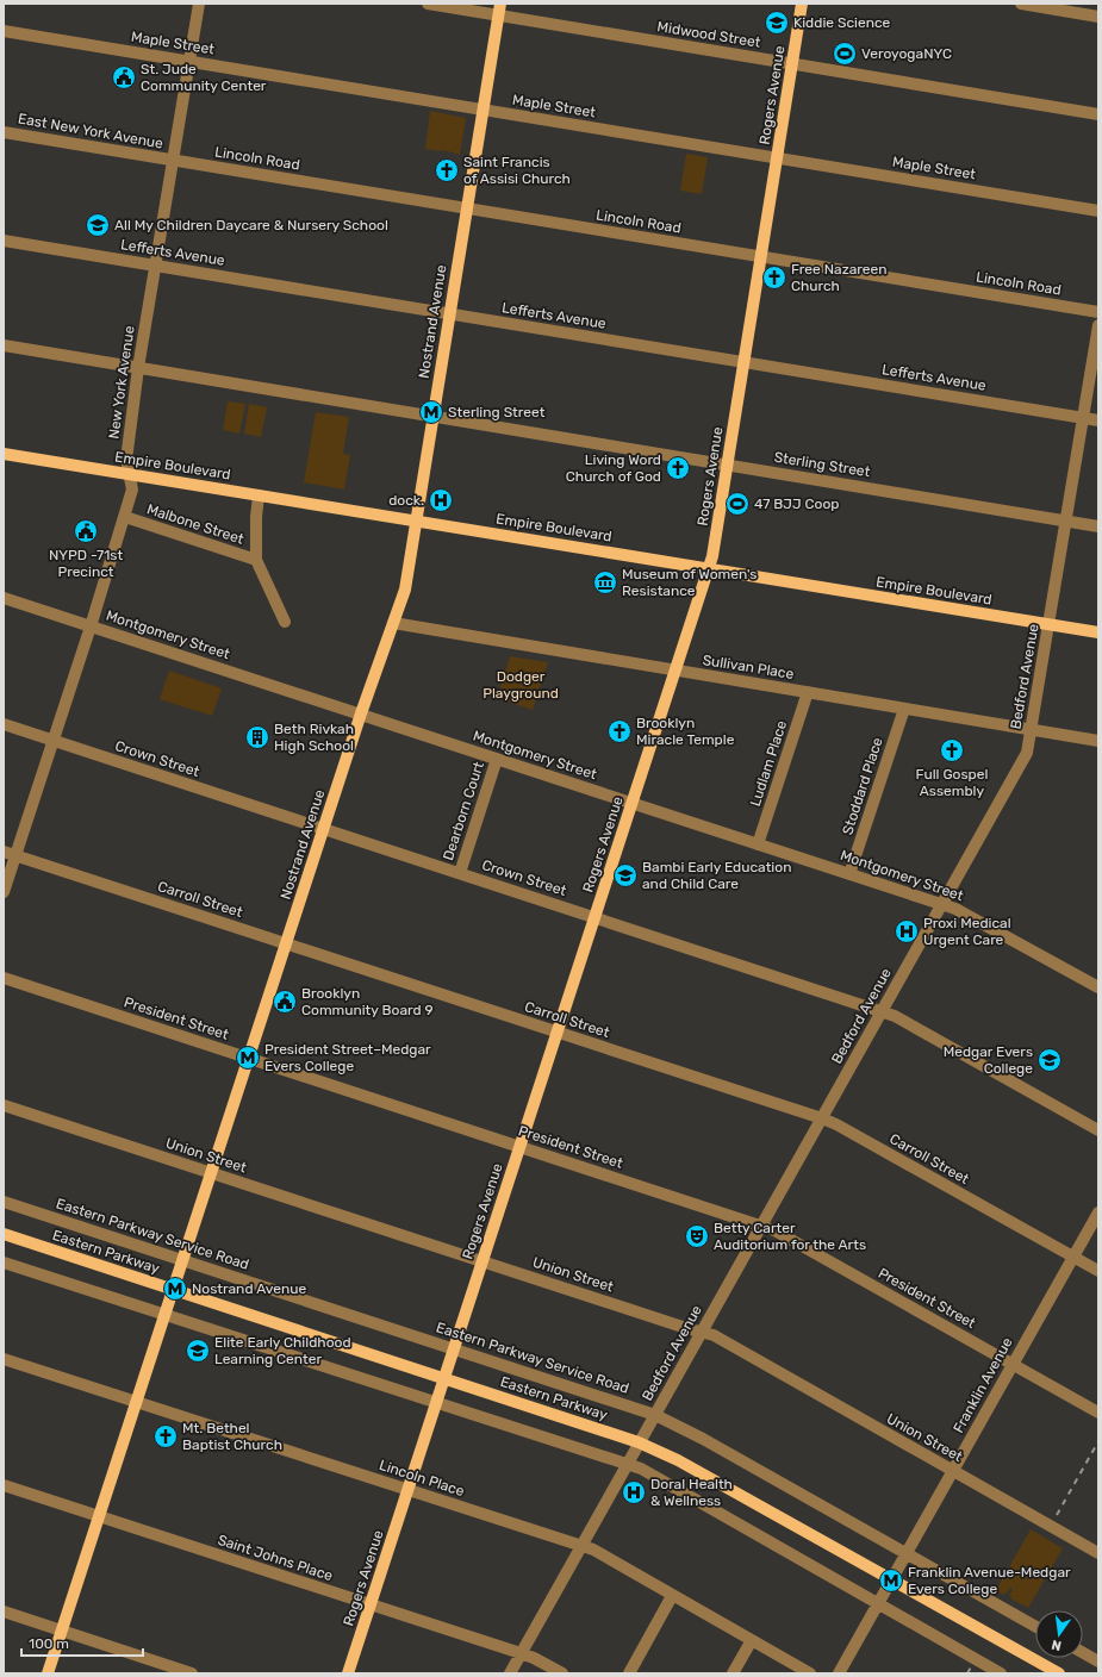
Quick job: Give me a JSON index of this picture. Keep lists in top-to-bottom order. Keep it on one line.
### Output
{"streets":{"main road":["Rogers Avenue","Nostrand Avenue","Empire Boulevard","Eastern Parkway"],"street":["Midwood Street","Maple Street","East New York Avenue","Lincoln Road","Lefferts Avenue","New York Avenue","Sterling Street","Malbone Street","Montgomery Street","Sullivan Place","Bedford Avenue","Crown Street","Ludlam Place","Stoddard Place","Dearborn Court","Carroll Street","President Street","Union Street","Eastern Parkway Service Road","Franklin Avenue","Lincoln Place","Saint Johns Place"]},"crossings":[["Midwood Street","Rogers Avenue"],["Midwood Street","Nostrand Avenue"],["Maple Street","Rogers Avenue"],["Maple Street","Nostrand Avenue"],["Maple Street","New York Avenue"],["Rogers Avenue","Lincoln Road"],["Rogers Avenue","Lefferts Avenue"],["Rogers Avenue","Sterling Street"],["Rogers Avenue","Empire Boulevard"],["Rogers Avenue","Montgomery Street"],["Rogers Avenue","Sullivan Place"],["Rogers Avenue","Crown Street"],["Rogers Avenue","Carroll Street"],["Rogers Avenue","President Street"],["Rogers Avenue","Union Street"],["Rogers Avenue","Eastern Parkway Service Road"],["Rogers Avenue","Eastern Parkway"],["Rogers Avenue","Lincoln Place"],["Rogers Avenue","Saint Johns Place"],["East New York Avenue","Lincoln Road"],["East New York Avenue","New York Avenue"],["Lincoln Road","Nostrand Avenue"],["Lincoln Road","New York Avenue"],["Lefferts Avenue","Nostrand Avenue"],["Lefferts Avenue","New York Avenue"],["Lefferts Avenue","Bedford Avenue"],["Nostrand Avenue","Sterling Street"],["Nostrand Avenue","Empire Boulevard"],["Nostrand Avenue","Montgomery Street"],["Nostrand Avenue","Sullivan Place"],["Nostrand Avenue","Crown Street"],["Nostrand Avenue","Carroll Street"],["Nostrand Avenue","President Street"],["Nostrand Avenue","Union Street"],["Nostrand Avenue","Eastern Parkway Service Road"],["Nostrand Avenue","Eastern Parkway"],["Nostrand Avenue","Lincoln Place"],["Nostrand Avenue","Saint Johns Place"],["New York Avenue","Sterling Street"],["New York Avenue","Empire Boulevard"],["New York Avenue","Malbone Street"],["New York Avenue","Montgomery Street"],["New York Avenue","Crown Street"],["New York Avenue","Carroll Street"],["Sterling Street","Bedford Avenue"],["Empire Boulevard","Bedford Avenue"],["Montgomery Street","Bedford Avenue"],["Montgomery Street","Ludlam Place"],["Montgomery Street","Stoddard Place"],["Montgomery Street","Dearborn Court"],["Sullivan Place","Bedford Avenue"],["Sullivan Place","Ludlam Place"],["Sullivan Place","Stoddard Place"],["Bedford Avenue","Crown Street"],["Bedford Avenue","Carroll Street"],["Bedford Avenue","President Street"],["Bedford Avenue","Union Street"],["Bedford Avenue","Eastern Parkway Service Road"],["Bedford Avenue","Eastern Parkway"],["Bedford Avenue","Lincoln Place"],["Bedford Avenue","Saint Johns Place"],["Crown Street","Dearborn Court"],["Carroll Street","Franklin Avenue"],["President Street","Franklin Avenue"],["Union Street","Franklin Avenue"],["Eastern Parkway Service Road","Franklin Avenue"],["Eastern Parkway","Franklin Avenue"]],"parks":["Dodger Playground"],"places":{"school or university":["Kiddie Science","All My Children Daycare & Nursery School","Bambi Early Education and Child Care","Medgar Evers College","Elite Early Childhood Learning Center"],"sports":["VeroyogaNYC","47 BJJ Coop"],"public building":["St. Jude Community Center","NYPD -71st Precinct","Brooklyn Community Board 9"],"church":["Saint Francis of Assisi Church","Free Nazareen Church","Living Word Church of God","Brooklyn Miracle Temple","Full Gospel Assembly","Mt. Bethel Baptist Church"],"metro station":["Sterling Street","President Street–Medgar Evers College","Nostrand Avenue","Franklin Avenue-Medgar Evers College"],"hospital":["dock.","Proxi Medical Urgent Care","Doral Health & Wellness"],"museum":["Museum of Women's Resistance"],"building":["Beth Rivkah High School"],"theatre":["Betty Carter Auditorium for the Arts"]},"scale_bar":"100 m","north":"bottom"}
